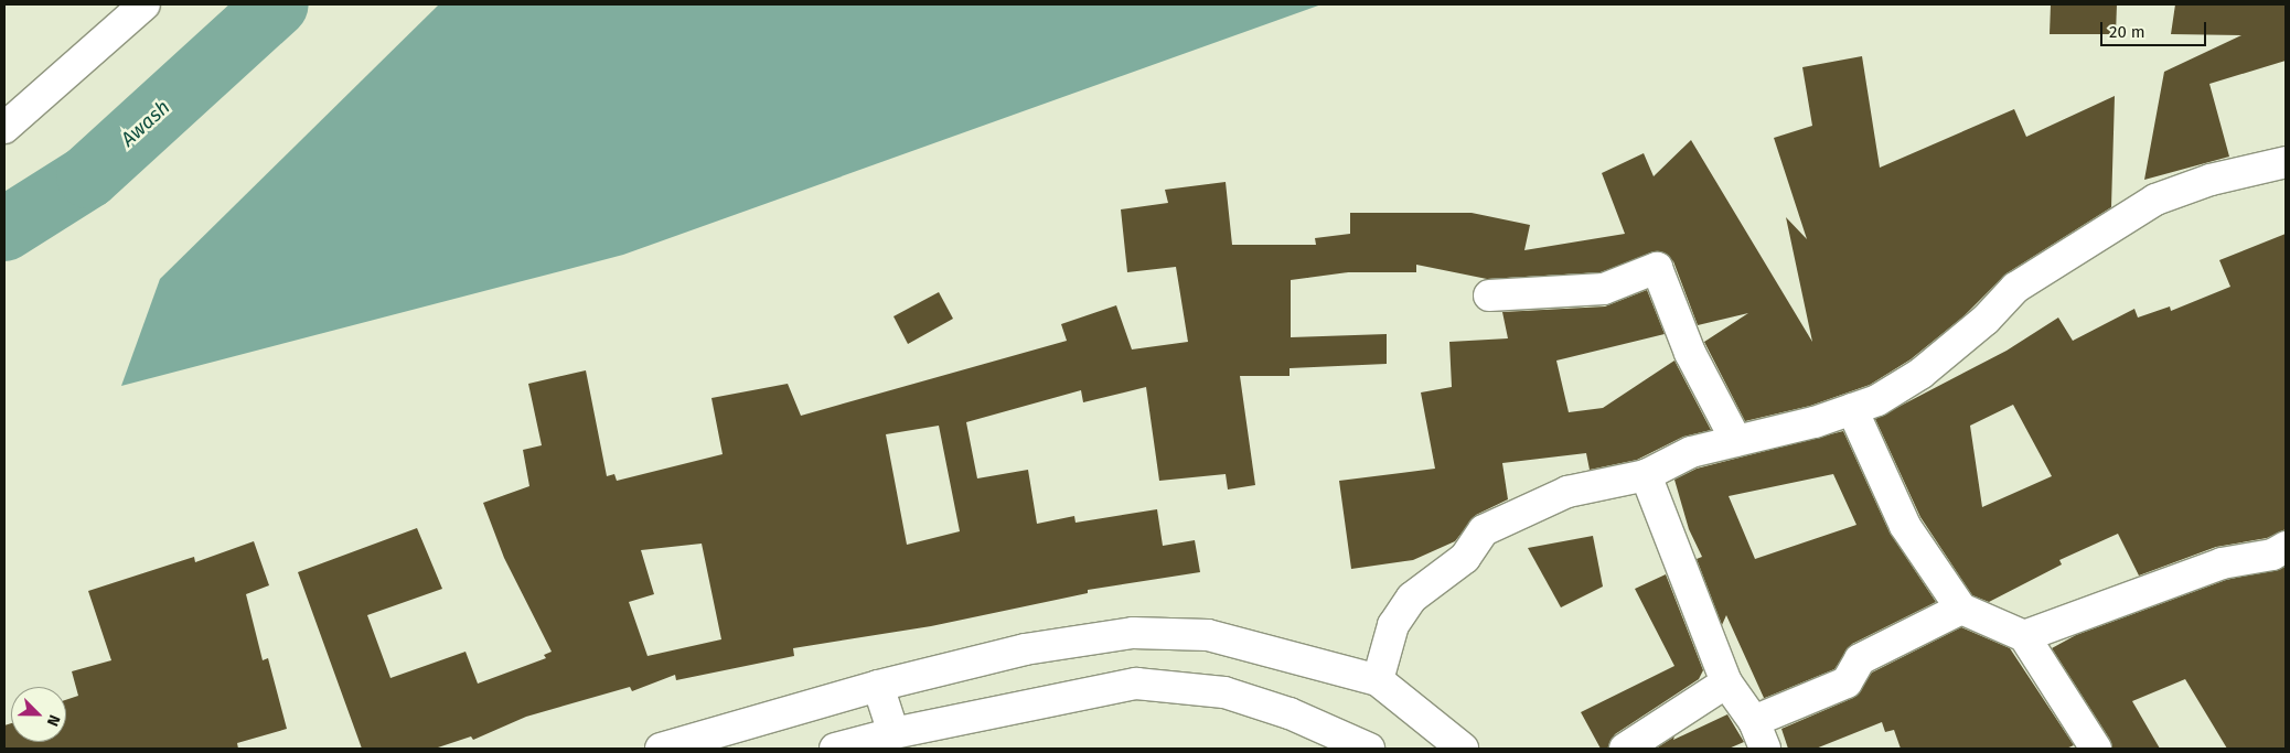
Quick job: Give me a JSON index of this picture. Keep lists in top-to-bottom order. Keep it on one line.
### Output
{"water":["Awash"],"scale_bar":"20 m","north":"bottom right"}
